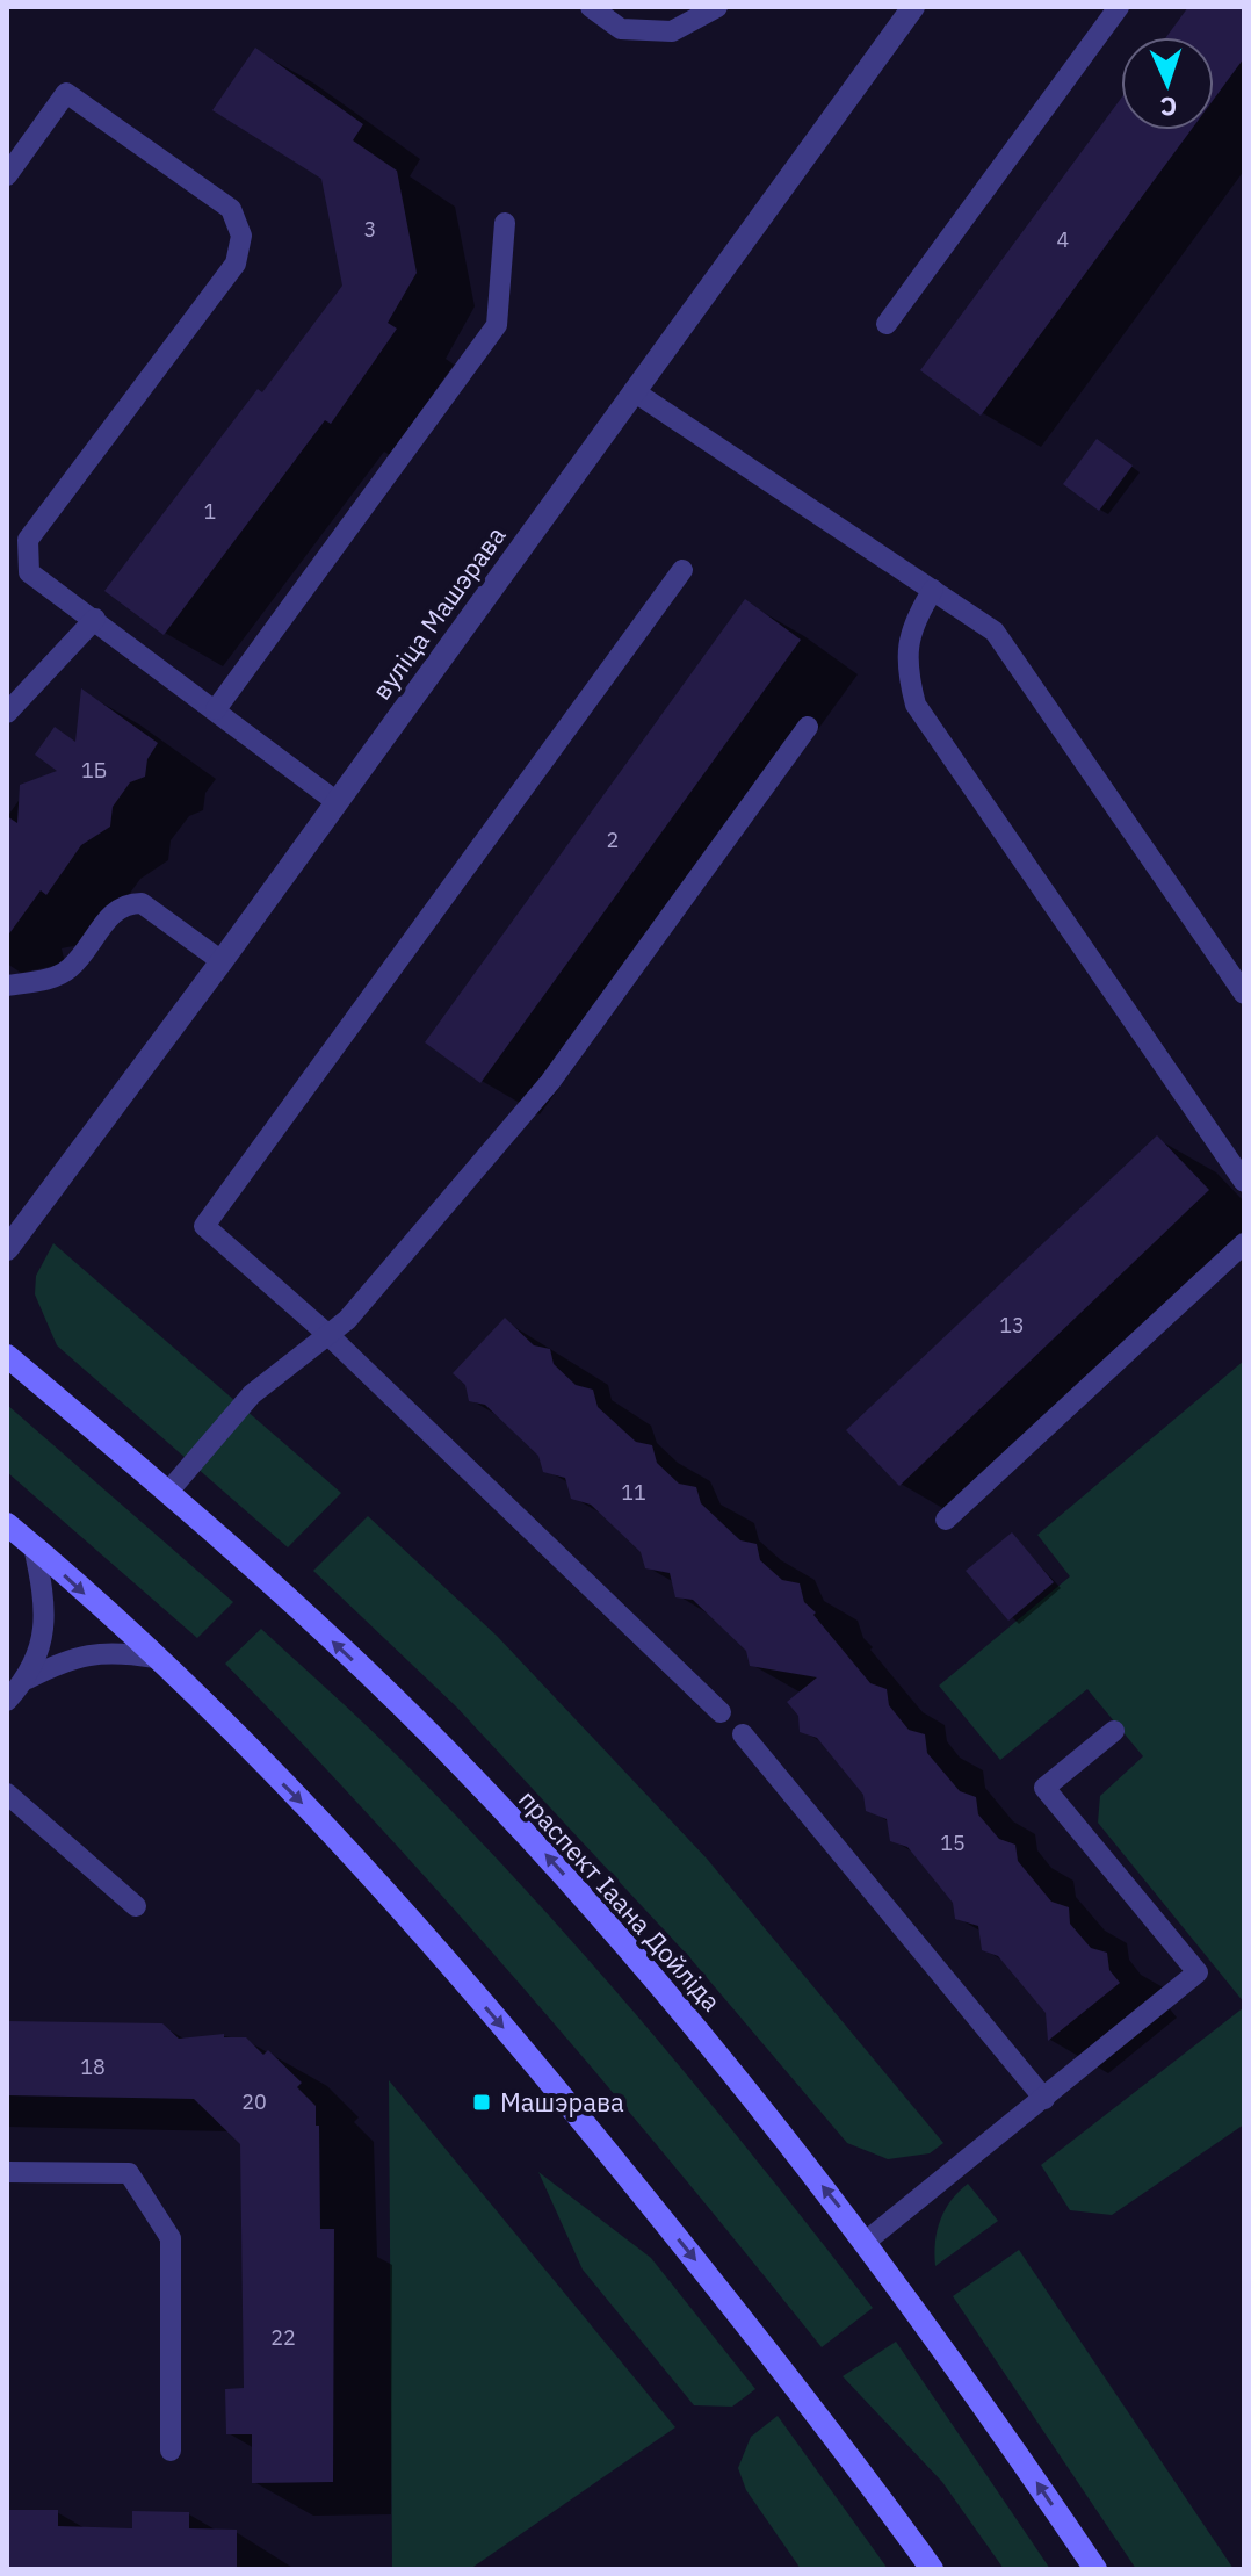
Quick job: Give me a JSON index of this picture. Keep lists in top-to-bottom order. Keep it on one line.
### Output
{"streets":{"main road":["праспект Іаана Дойліда"],"street":["вуліца Машэрава"]},"places":{"transit":["Машэрава"]},"house_numbers":["3","4","1","1Б","2","13","11","15","18","20","22"],"north":"bottom"}
